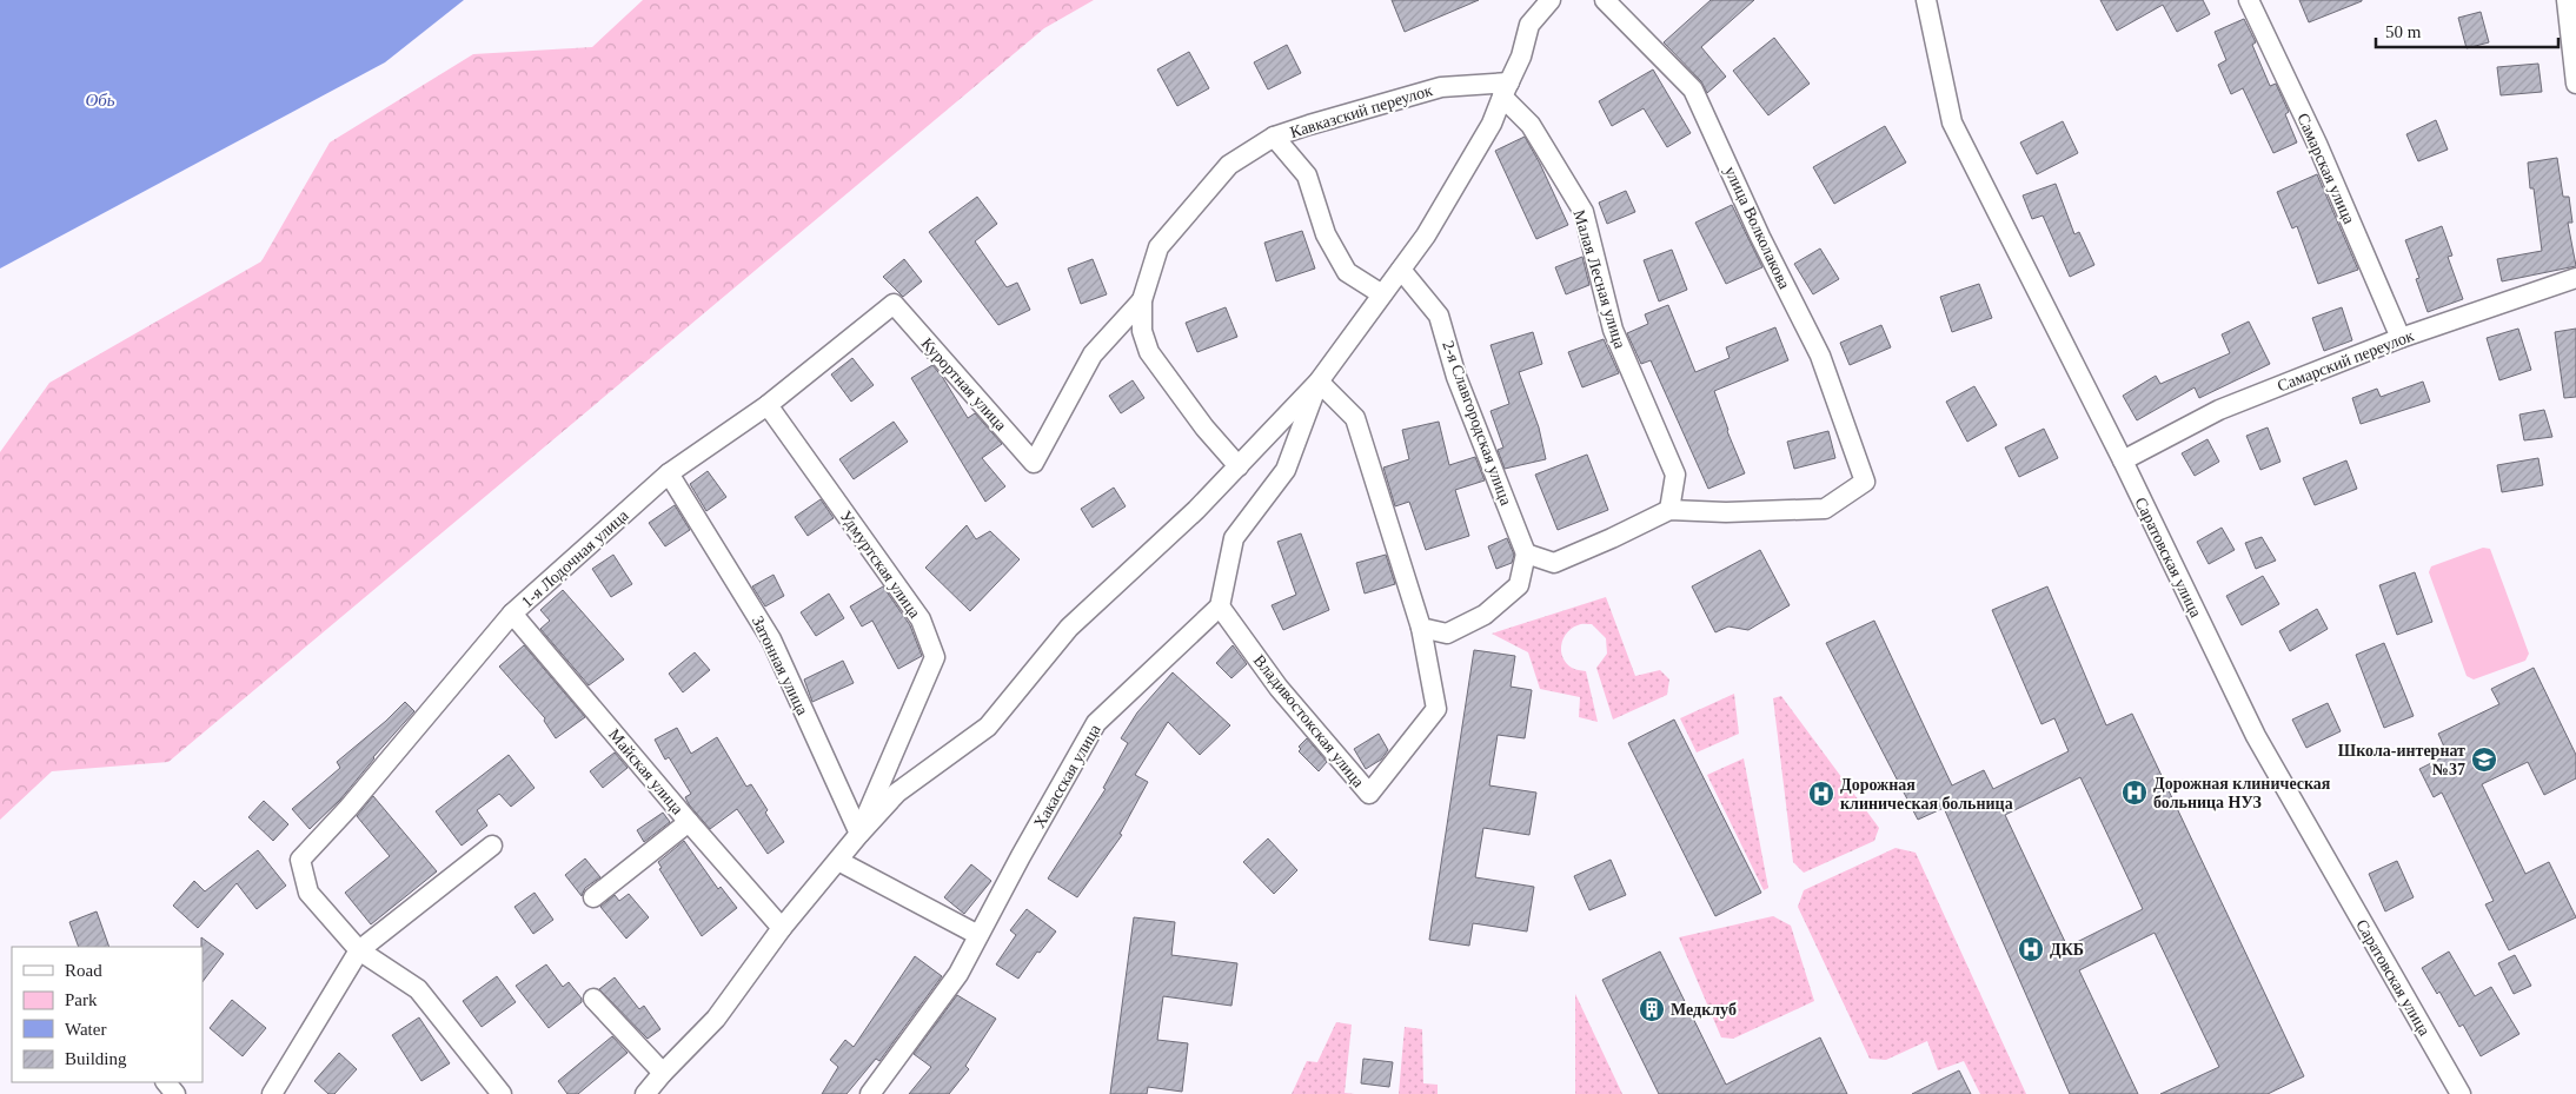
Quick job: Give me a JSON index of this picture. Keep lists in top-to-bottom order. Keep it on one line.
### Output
{"streets":{"street":["Кавказский переулок","Самарская улица","улица Волколакова","Малая Лесная улица","Самарский переулок","Курортная улица","2-я Славгородская улица","Саратовская улица","1-я Лодочная улица","Удмуртская улица","Затонная улица","Владивостокская улица","Майская улица","Хакасская улица"]},"crossings":[["Кавказский переулок","Малая Лесная улица"],["Кавказский переулок","Курортная улица"],["Самарская улица","Самарский переулок"],["улица Волколакова","Малая Лесная улица"],["Самарский переулок","Саратовская улица"],["Курортная улица","1-я Лодочная улица"],["1-я Лодочная улица","Удмуртская улица"],["1-я Лодочная улица","Затонная улица"],["1-я Лодочная улица","Майская улица"],["Удмуртская улица","Затонная улица"],["Владивостокская улица","Хакасская улица"]],"water":["Обь"],"places":{"school or university":["Школа-интернат №37"],"hospital":["Дорожная клиническая больница НУЗ","Дорожная клиническая больница","ДКБ"],"building":["Медклуб"]},"legend":["Road","Park","Water","Building"],"scale_bar":"50 m"}
